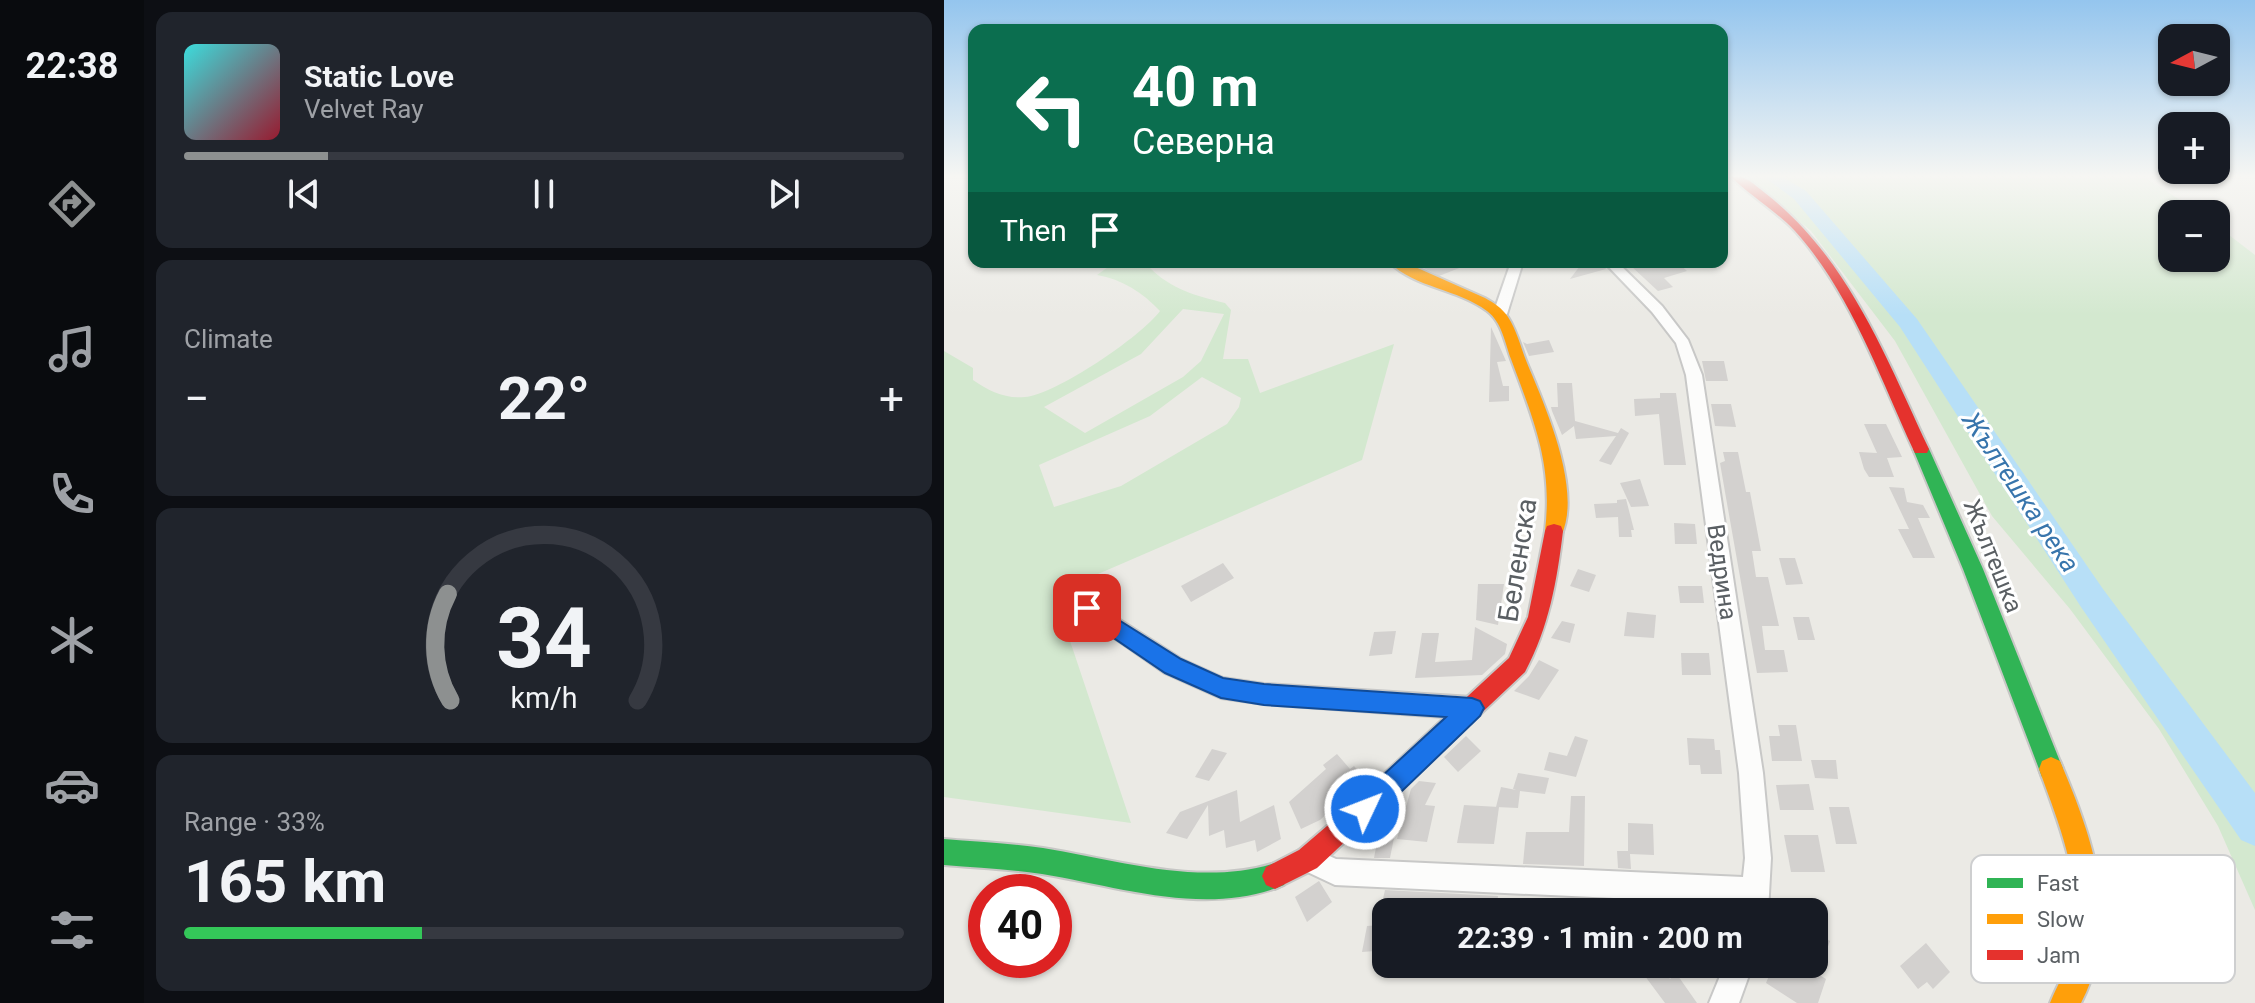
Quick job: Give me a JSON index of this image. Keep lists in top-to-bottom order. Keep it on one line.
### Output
{"streets":{"main road":["Жълтешка","Беленска"],"street":["Ведрина"]},"water":["Жълтешка река"],"legend":["Fast","Slow","Jam"],"north":"left","page":{"tabs":"22:38","map_buttons":["+","−"],"turn":["40 m","Северна"],"song":["Static Love","Velvet Ray"],"then":"Then","tile":["Climate",["Range · 33%","165 km"]],"heat":["−","22°","+"],"limit":"40","trip":"22:39 · 1 min · 200 m","gauge":["34","km/h"]}}
